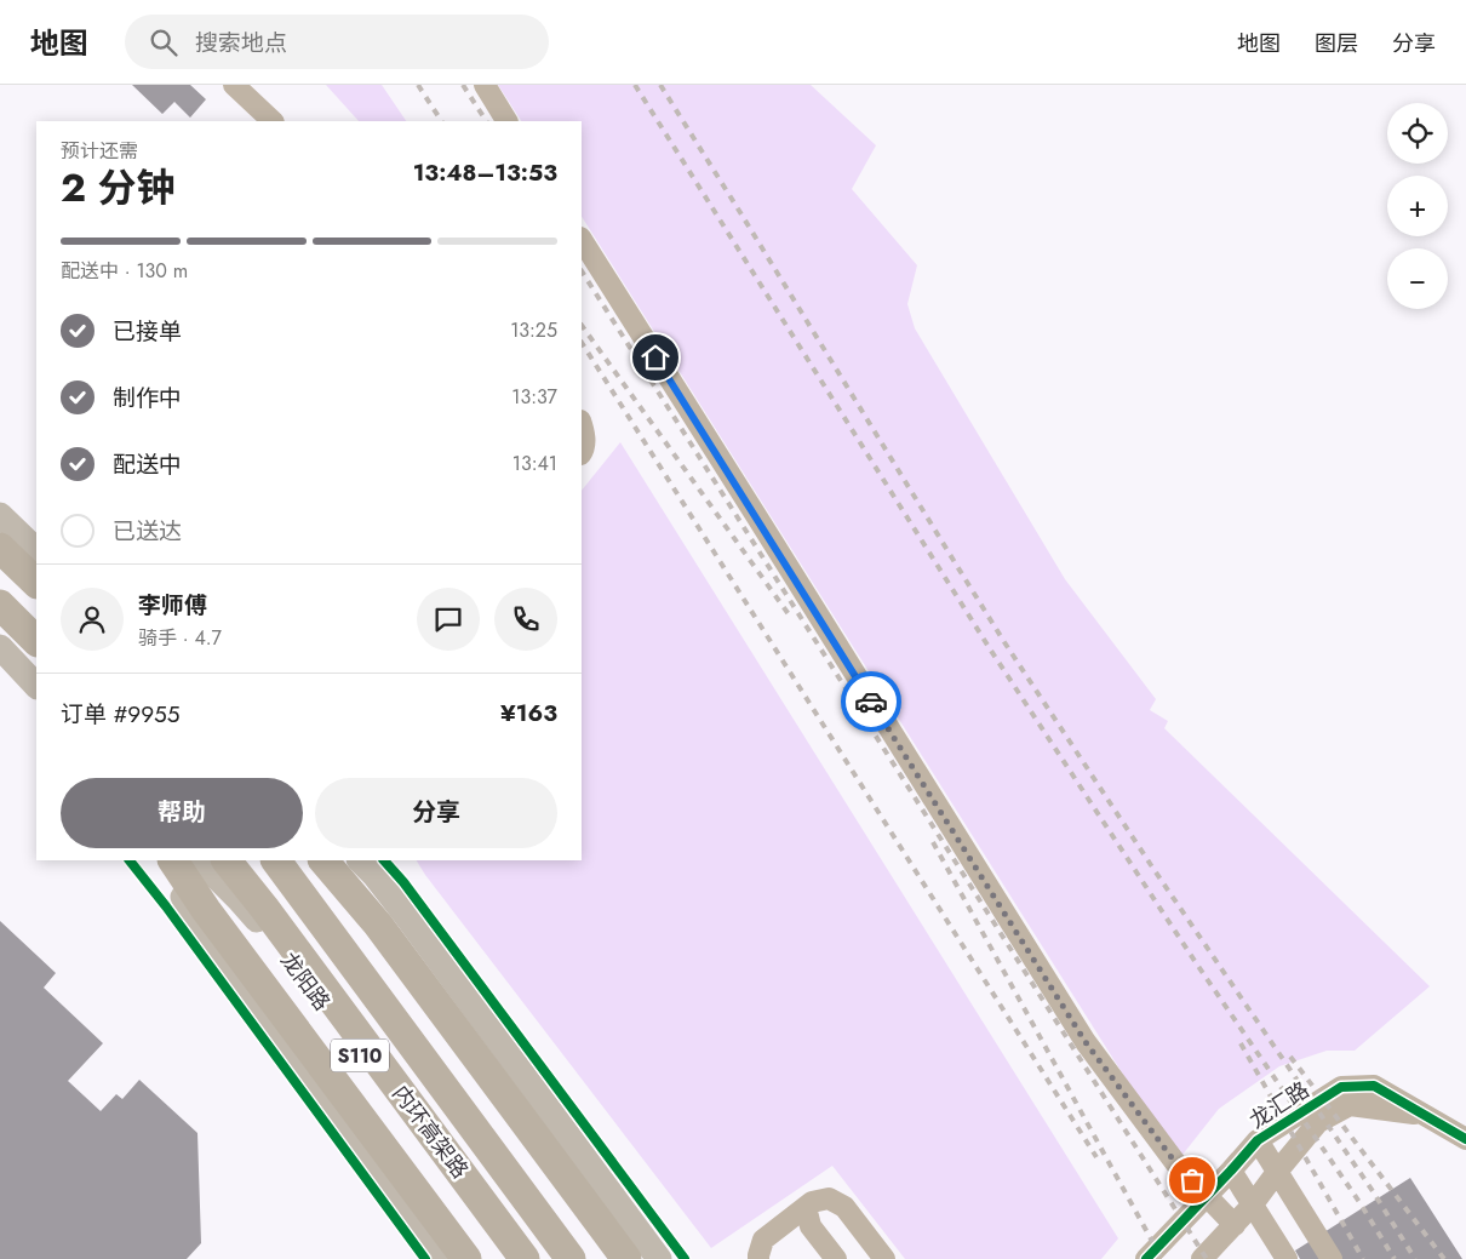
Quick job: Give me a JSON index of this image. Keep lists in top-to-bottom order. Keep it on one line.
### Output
{"streets":{"highway":["内环高架路"],"main road":["龙阳路","S110"],"street":["龙汇路"]},"page":{"header":"地图","search":"搜索地点","nav":["地图","图层","分享"],"map_buttons":["+","−"],"heading":["2 分钟","预计还需","13:48–13:53"],"panel":["李师傅","骑手 · 4.7","订单 #9955","¥163"],"bar":"配送中 · 130 m","list":[["已接单","13:25"],["制作中","13:37"],["配送中","13:41"],"已送达"],"buttons":["帮助","分享"]}}
